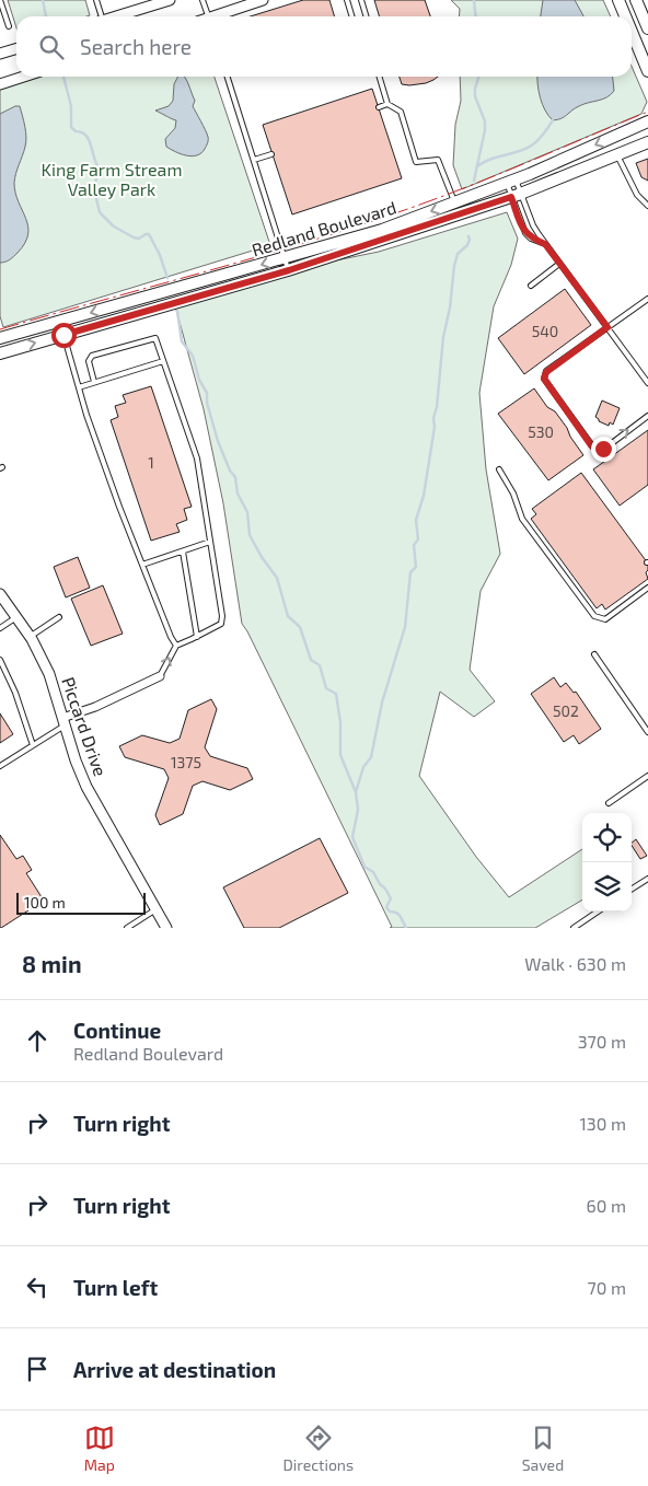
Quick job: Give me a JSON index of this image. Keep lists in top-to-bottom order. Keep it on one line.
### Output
{"streets":{"main road":["Redland Boulevard"],"street":["Piccard Drive"]},"parks":["King Farm Stream Valley Park"],"house_numbers":["540","530","1","502","1375"],"scale_bar":"100 m","page":{"search":"Search here","scale":"100 m","heading":["8 min","Walk · 630 m"],"list":[["Continue","Redland Boulevard","370 m"],["Turn right","130 m"],["Turn right","60 m"],["Turn left","70 m"],"Arrive at destination"],"nav":["Map","Directions","Saved"]}}
